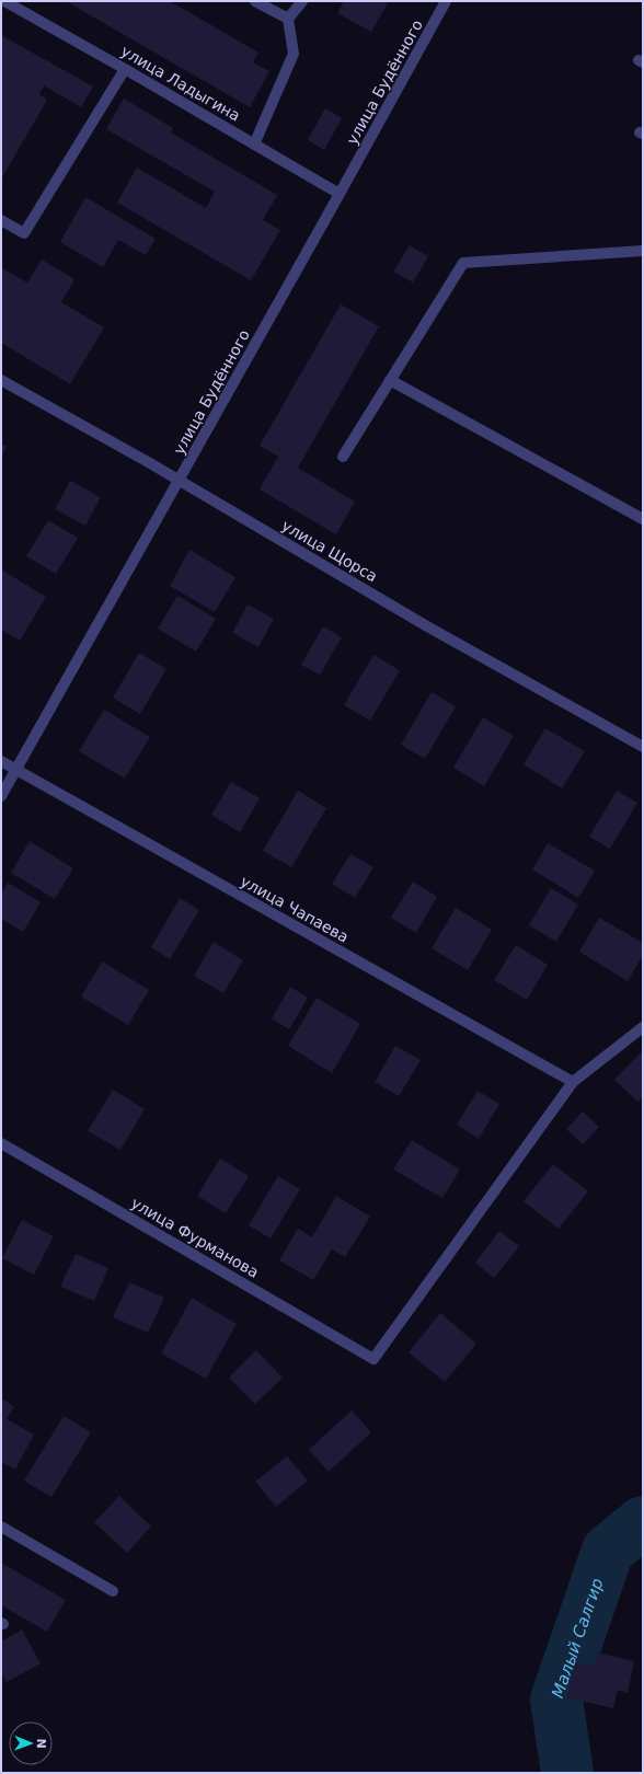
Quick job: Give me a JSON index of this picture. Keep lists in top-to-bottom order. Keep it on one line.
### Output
{"streets":{"street":["улица Будённого","улица Ладыгина","улица Щорса","улица Чапаева","улица Фурманова"]},"crossings":[["улица Будённого","улица Ладыгина"],["улица Будённого","улица Щорса"],["улица Будённого","улица Чапаева"],["улица Чапаева","улица Фурманова"]],"water":["Малый Салгир"],"north":"right"}
